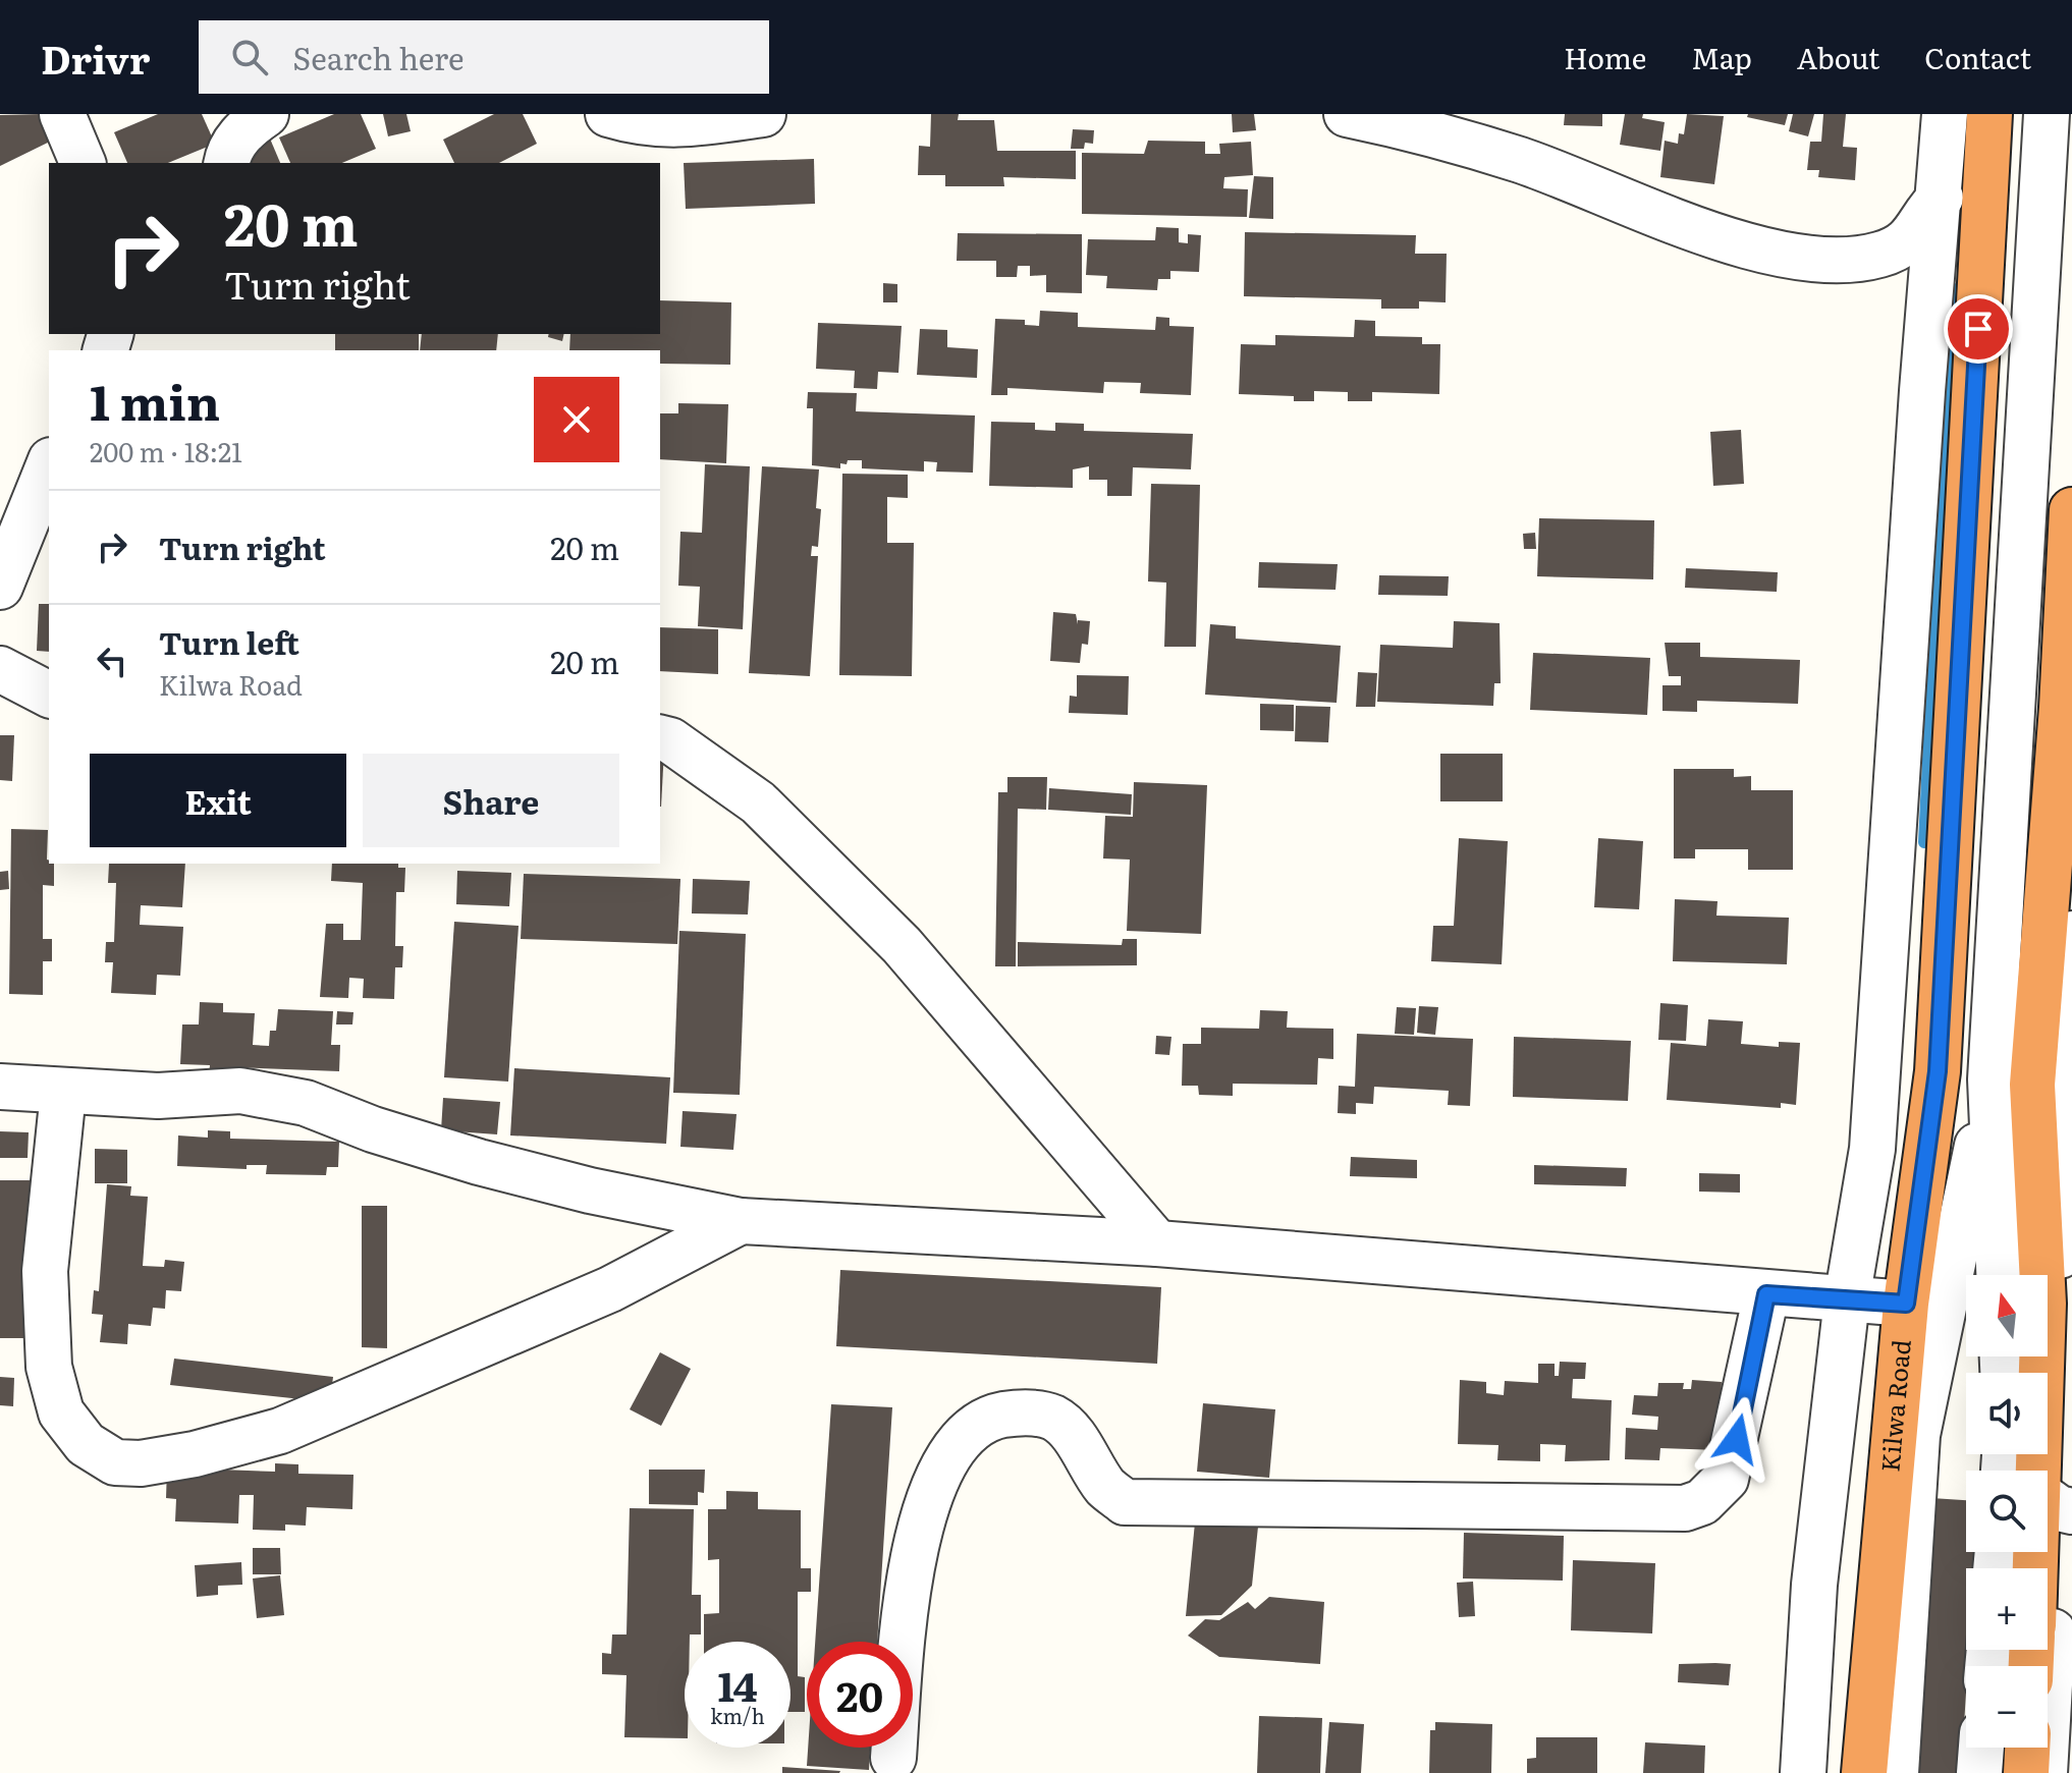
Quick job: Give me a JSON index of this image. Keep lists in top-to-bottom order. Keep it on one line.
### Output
{"streets":{"highway":["Kilwa Road"]},"north":"top","page":{"header":"Drivr","search":"Search here","nav":["Home","Map","About","Contact"],"turn":["20 m","Turn right"],"heading":["1 min","200 m · 18:21"],"list":[{"name":"Turn right","value":"20 m"},{"name":"Turn left","note":"Kilwa Road","value":"20 m"}],"buttons":["Exit","Share"],"map_buttons":["+","−"],"speed":"14 km/h","limit":"20"}}
